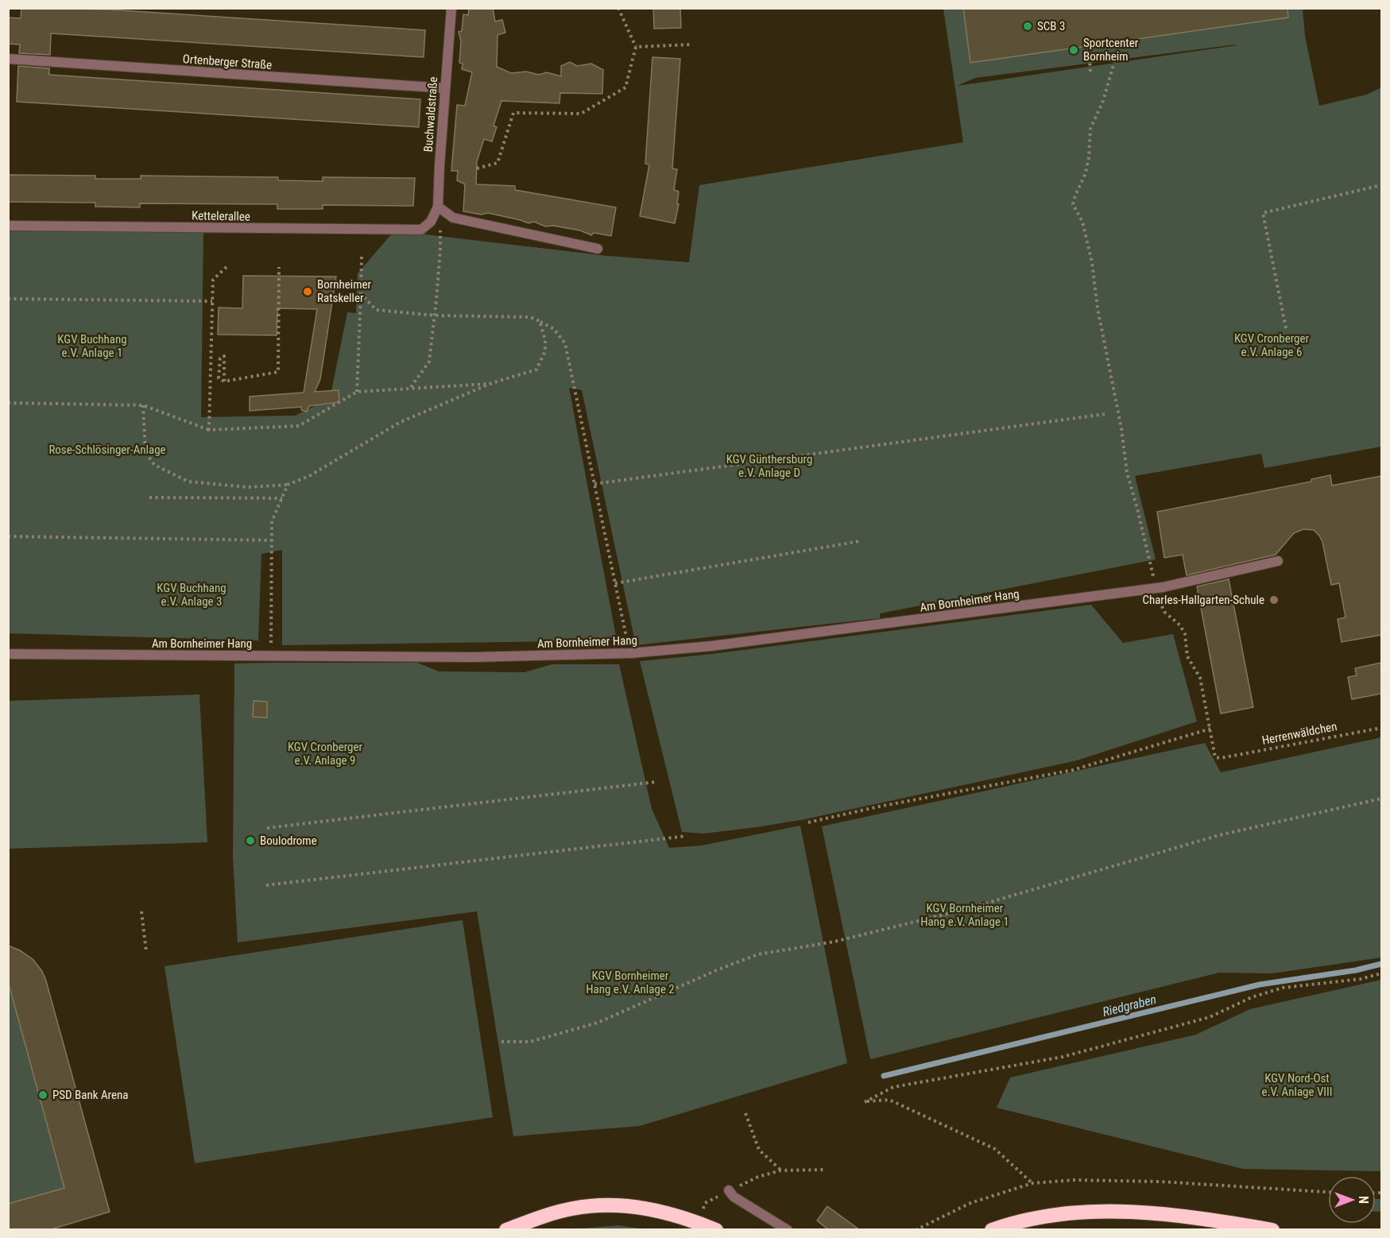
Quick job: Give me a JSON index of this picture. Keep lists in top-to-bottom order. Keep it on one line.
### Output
{"streets":{"street":["Ortenberger Straße","Buchwaldstraße","Kettelerallee","Am Bornheimer Hang"],"path":["Herrenwäldchen"]},"crossings":[["Ortenberger Straße","Buchwaldstraße"],["Buchwaldstraße","Kettelerallee"]],"water":["Riedgraben"],"parks":["KGV Cronberger e.V. Anlage 6","KGV Buchhang e.V. Anlage 1","Rose-Schlösinger-Anlage","KGV Günthersburg e.V. Anlage D","KGV Buchhang e.V. Anlage 3","KGV Cronberger e.V. Anlage 9","KGV Bornheimer Hang e.V. Anlage 1","KGV Bornheimer Hang e.V. Anlage 2","KGV Nord-Ost e.V. Anlage VIII"],"places":["SCB 3","Sportcenter Bornheim","Bornheimer Ratskeller","Charles-Hallgarten-Schule","Boulodrome","PSD Bank Arena"],"north":"right"}
